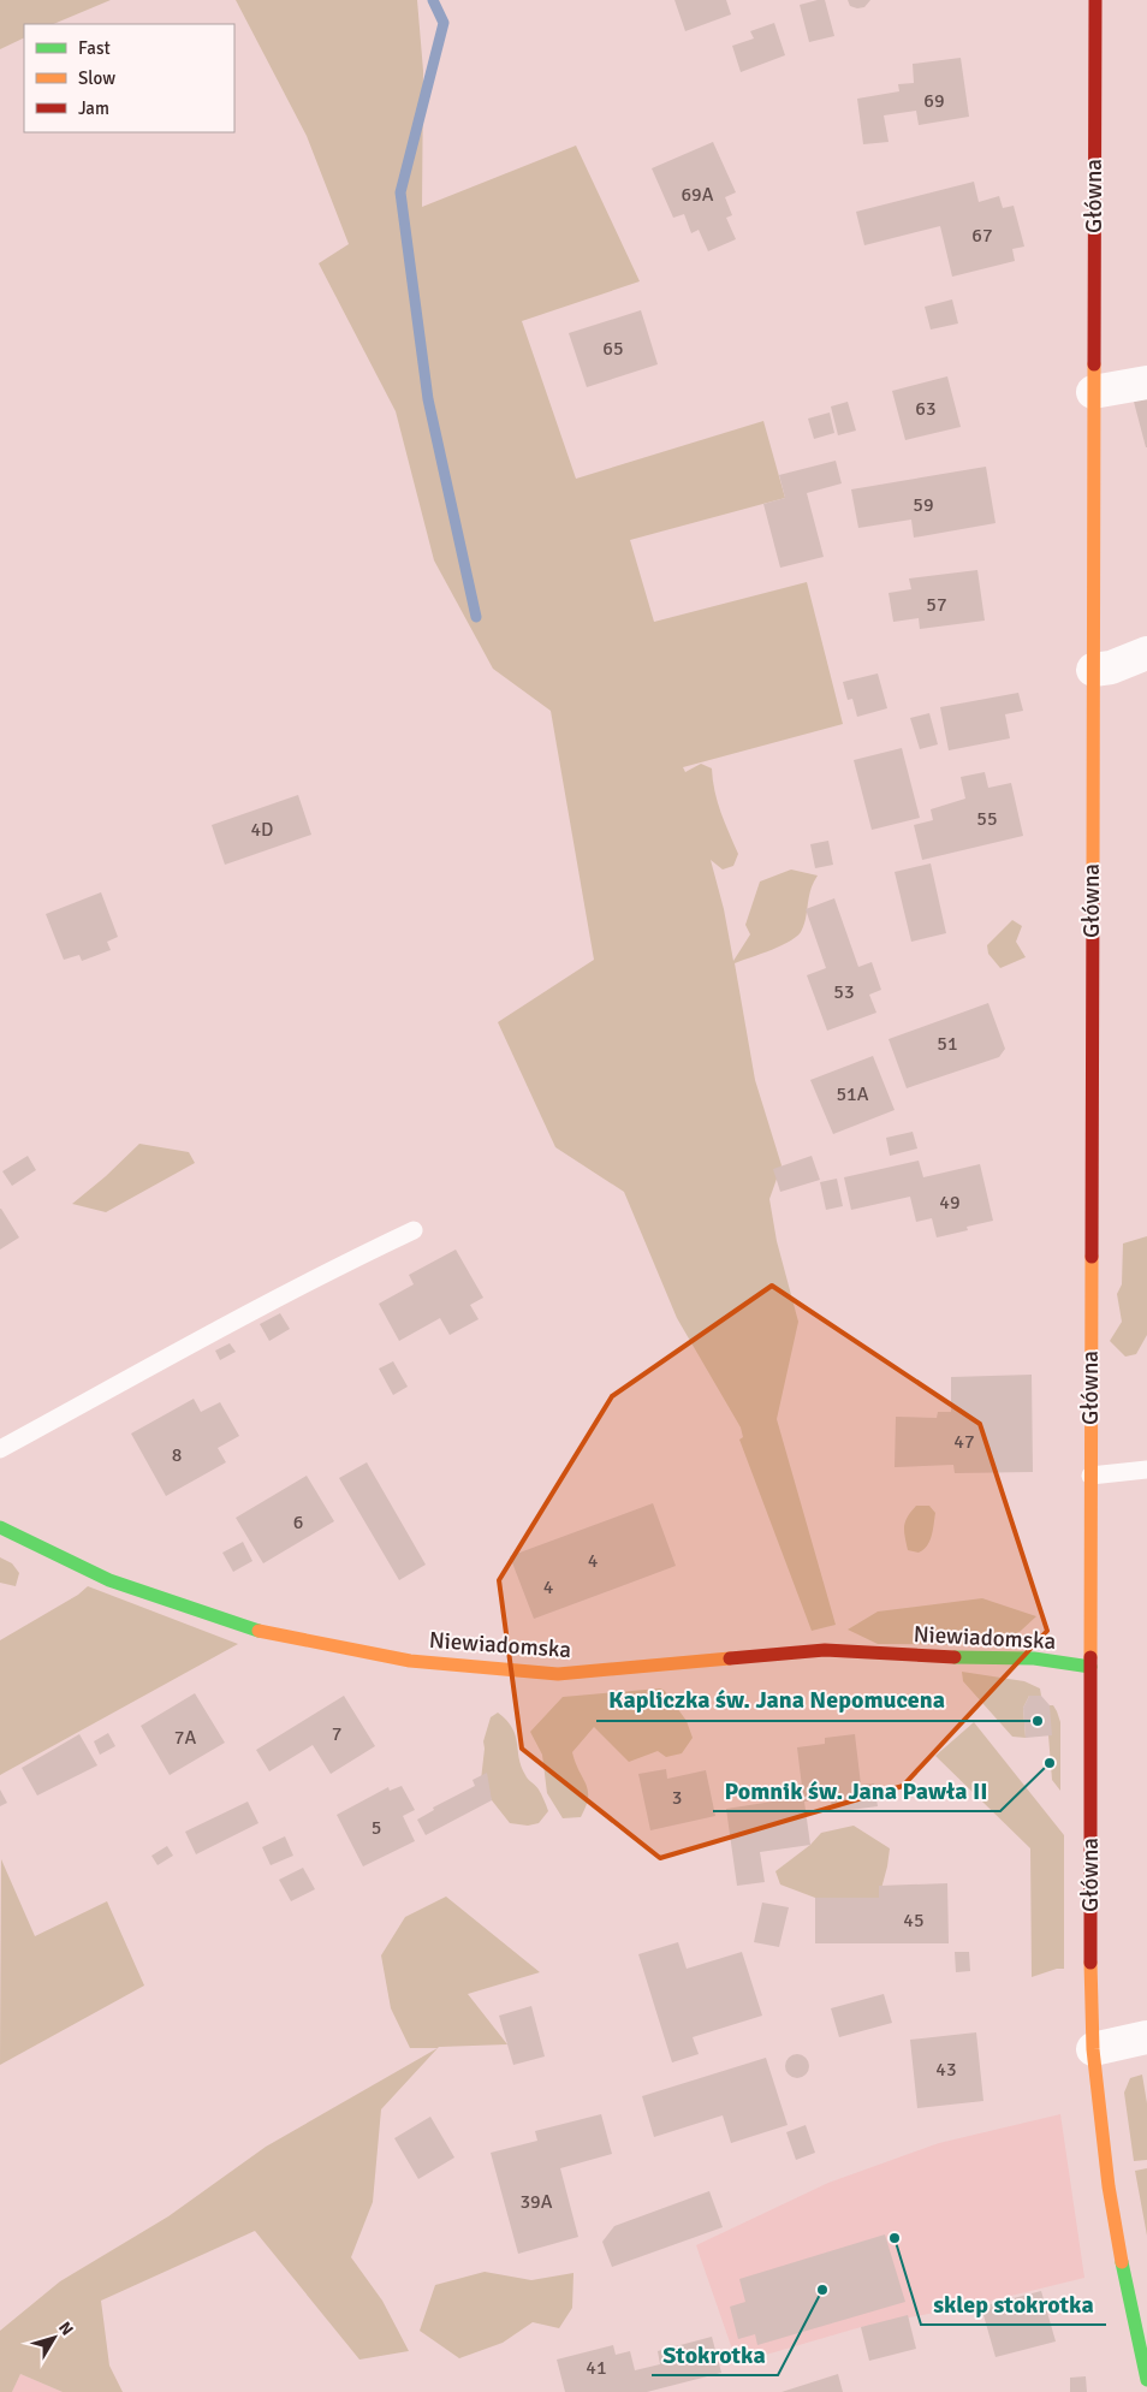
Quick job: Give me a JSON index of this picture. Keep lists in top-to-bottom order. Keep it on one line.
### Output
{"streets":{"street":["Główna","Niewiadomska"]},"crossings":[["Główna","Niewiadomska"]],"places":["Kapliczka św. Jana Nepomucena","Pomnik św. Jana Pawła II","sklep stokrotka","Stokrotka"],"house_numbers":["69","69A","67","65","63","59","57","55","4D","53","51","51A","49","47","8","6","4","4","7","7A","3","5","45","43","39A","41"],"legend":["Fast","Slow","Jam"],"north":"top right"}
